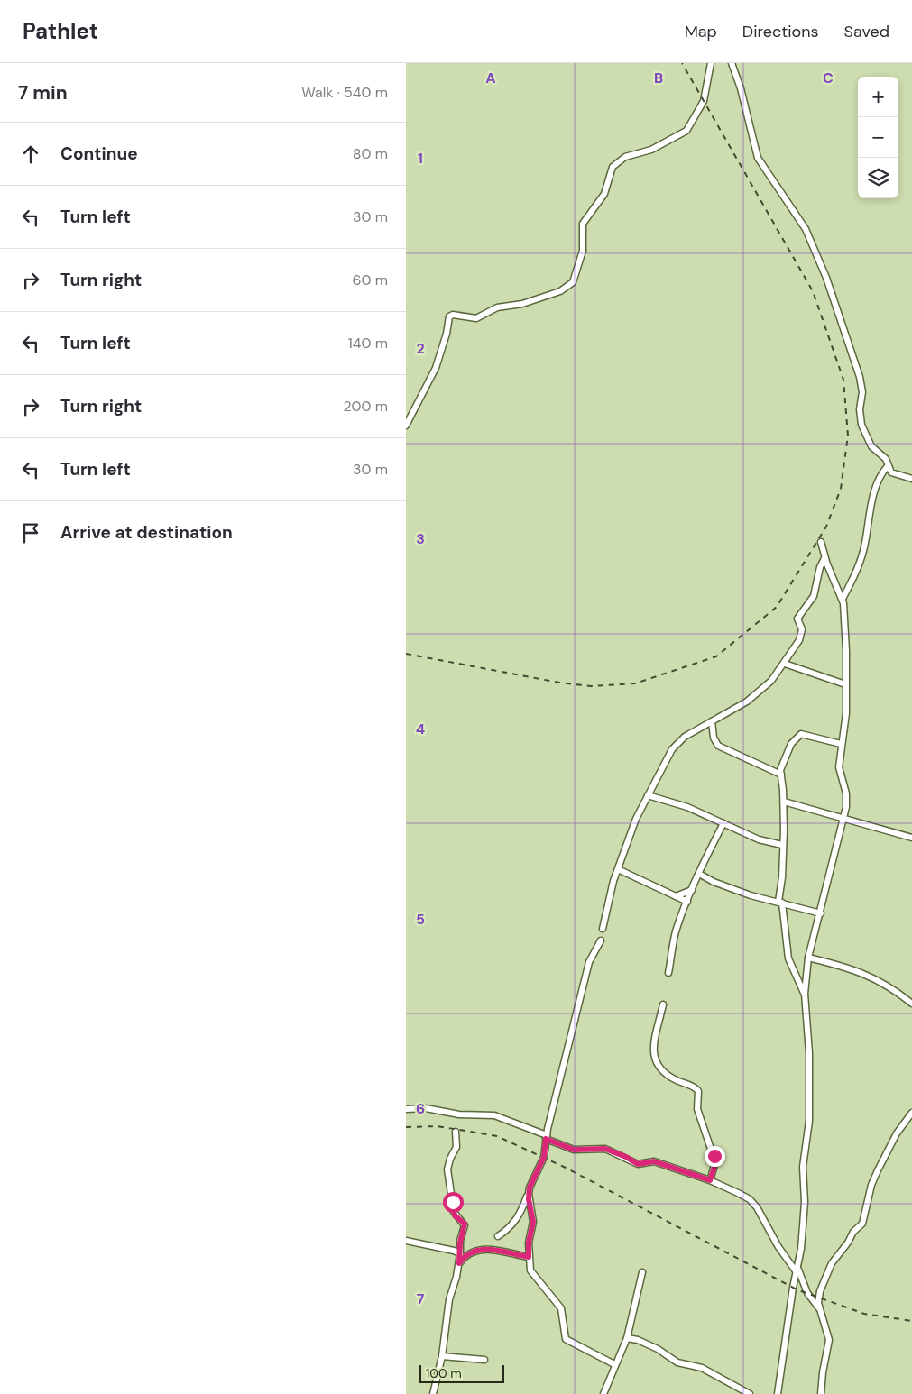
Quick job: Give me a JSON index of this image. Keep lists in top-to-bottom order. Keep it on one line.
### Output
{"scale_bar":"100 m","page":{"header":"Pathlet","nav":["Map","Directions","Saved"],"heading":["7 min","Walk · 540 m"],"map_buttons":["+","−"],"list":[["Continue","80 m"],["Turn left","30 m"],["Turn right","60 m"],["Turn left","140 m"],["Turn right","200 m"],["Turn left","30 m"],"Arrive at destination"],"scale":"100 m"},"grid":{"columns":["A","B","C"],"rows":["1","2","3","4","5","6","7"]}}
